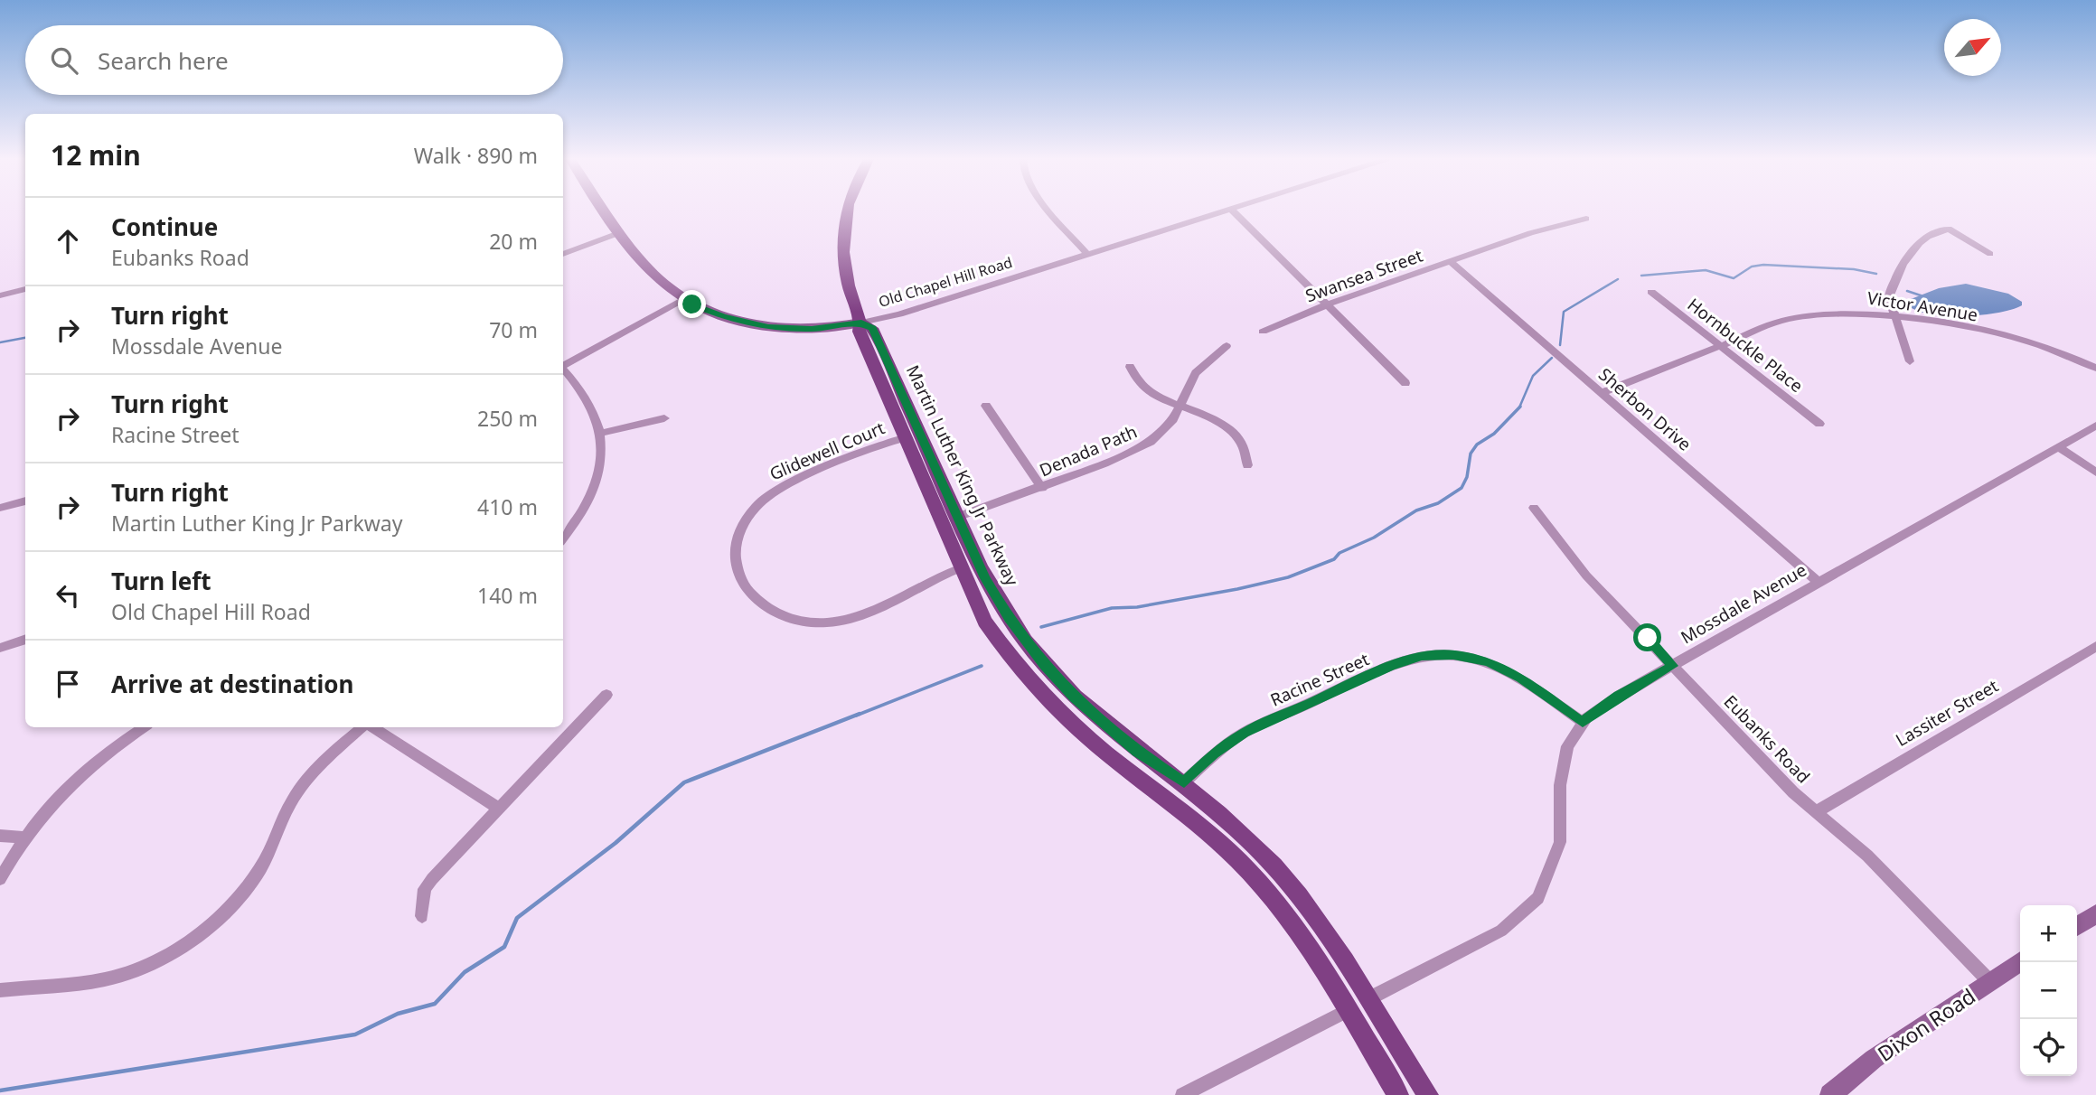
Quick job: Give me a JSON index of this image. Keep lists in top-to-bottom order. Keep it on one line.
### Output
{"streets":{"main road":["Martin Luther King Jr Parkway"],"street":["Swansea Street","Old Chapel Hill Road","Victor Avenue","Hornbuckle Place","Sherbon Drive","Glidewell Court","Denada Path","Mossdale Avenue","Racine Street","Lassiter Street","Eubanks Road","Dixon Road"]},"crossings":[["Swansea Street","Sherbon Drive"],["Old Chapel Hill Road","Martin Luther King Jr Parkway"],["Victor Avenue","Hornbuckle Place"],["Victor Avenue","Sherbon Drive"],["Sherbon Drive","Mossdale Avenue"],["Glidewell Court","Martin Luther King Jr Parkway"],["Denada Path","Martin Luther King Jr Parkway"],["Martin Luther King Jr Parkway","Mossdale Avenue"],["Martin Luther King Jr Parkway","Racine Street"],["Mossdale Avenue","Racine Street"],["Mossdale Avenue","Eubanks Road"],["Lassiter Street","Eubanks Road"],["Eubanks Road","Dixon Road"]],"north":"top right","page":{"search":"Search here","heading":["12 min","Walk · 890 m"],"list":[["Continue","Eubanks Road","20 m"],["Turn right","Mossdale Avenue","70 m"],["Turn right","Racine Street","250 m"],["Turn right","Martin Luther King Jr Parkway","410 m"],["Turn left","Old Chapel Hill Road","140 m"],"Arrive at destination"],"map_buttons":["+","−"]}}
